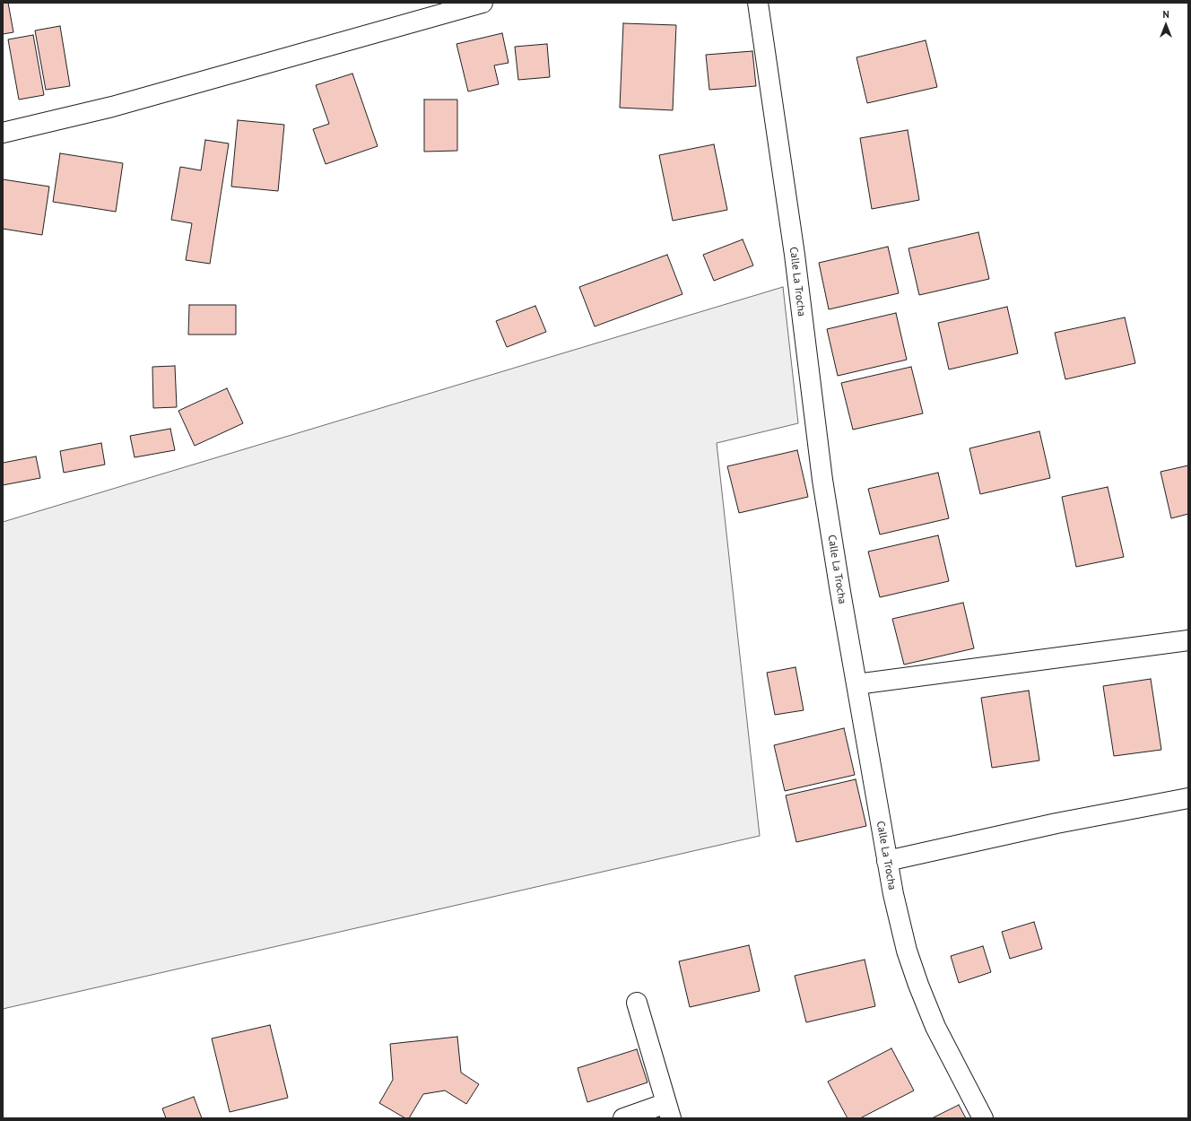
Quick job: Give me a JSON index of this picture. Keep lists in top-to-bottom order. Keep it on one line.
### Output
{"streets":{"street":["Calle La Trocha"]},"north":"top"}
